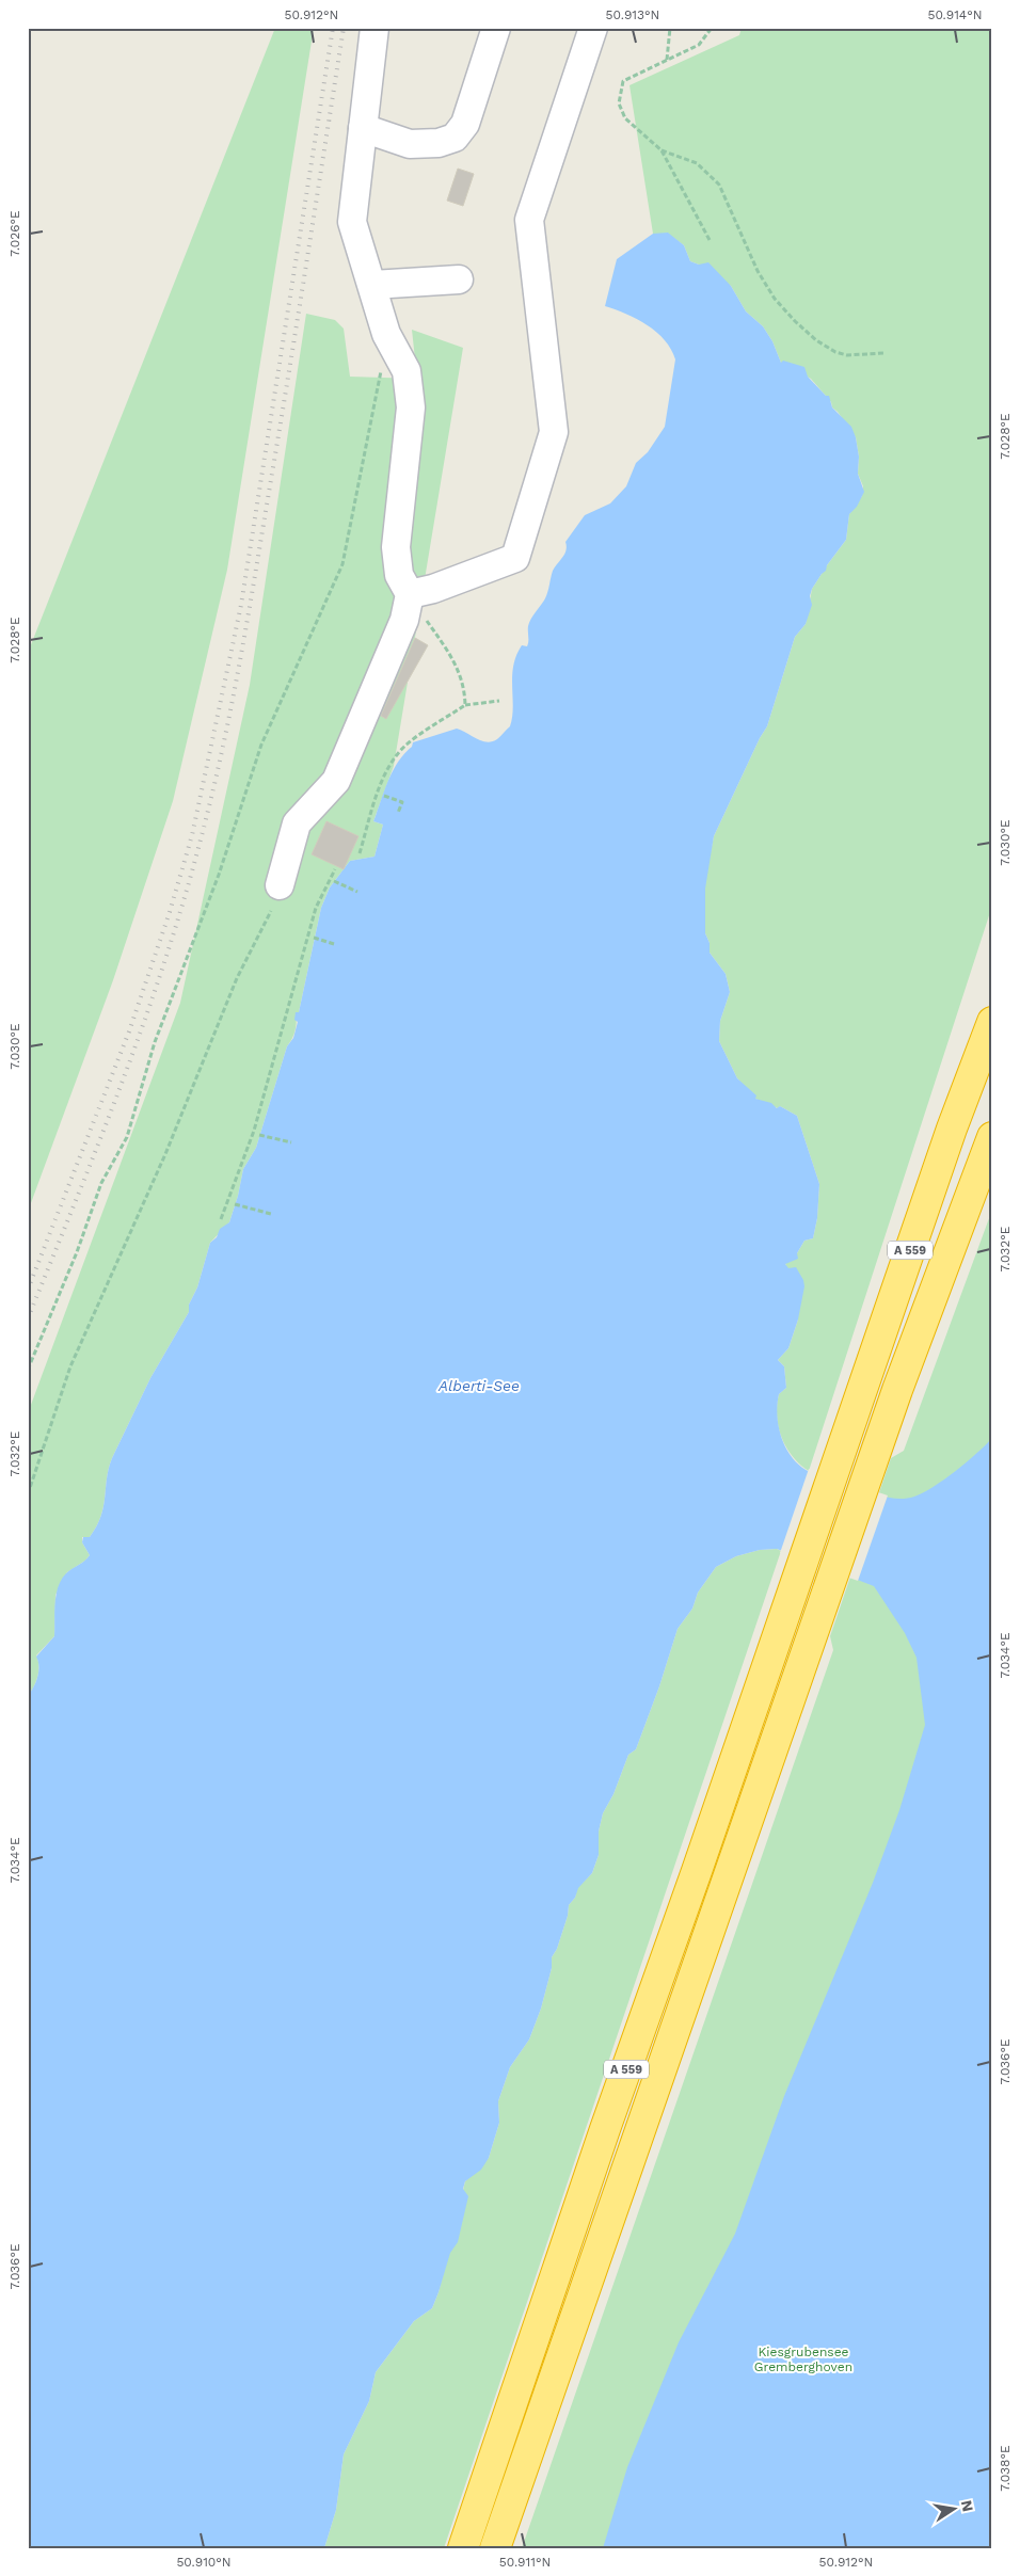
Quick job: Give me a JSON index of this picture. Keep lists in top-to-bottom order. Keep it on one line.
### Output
{"streets":{"highway":["A 559"]},"water":["Alberti-See"],"parks":["Kiesgrubensee Gremberghoven"],"north":"right","coordinates":["50.912°N","50.913°N","50.914°N","7.026°E","7.028°E","7.030°E","7.032°E","7.034°E","7.036°E","7.038°E","50.910°N","50.911°N"]}
